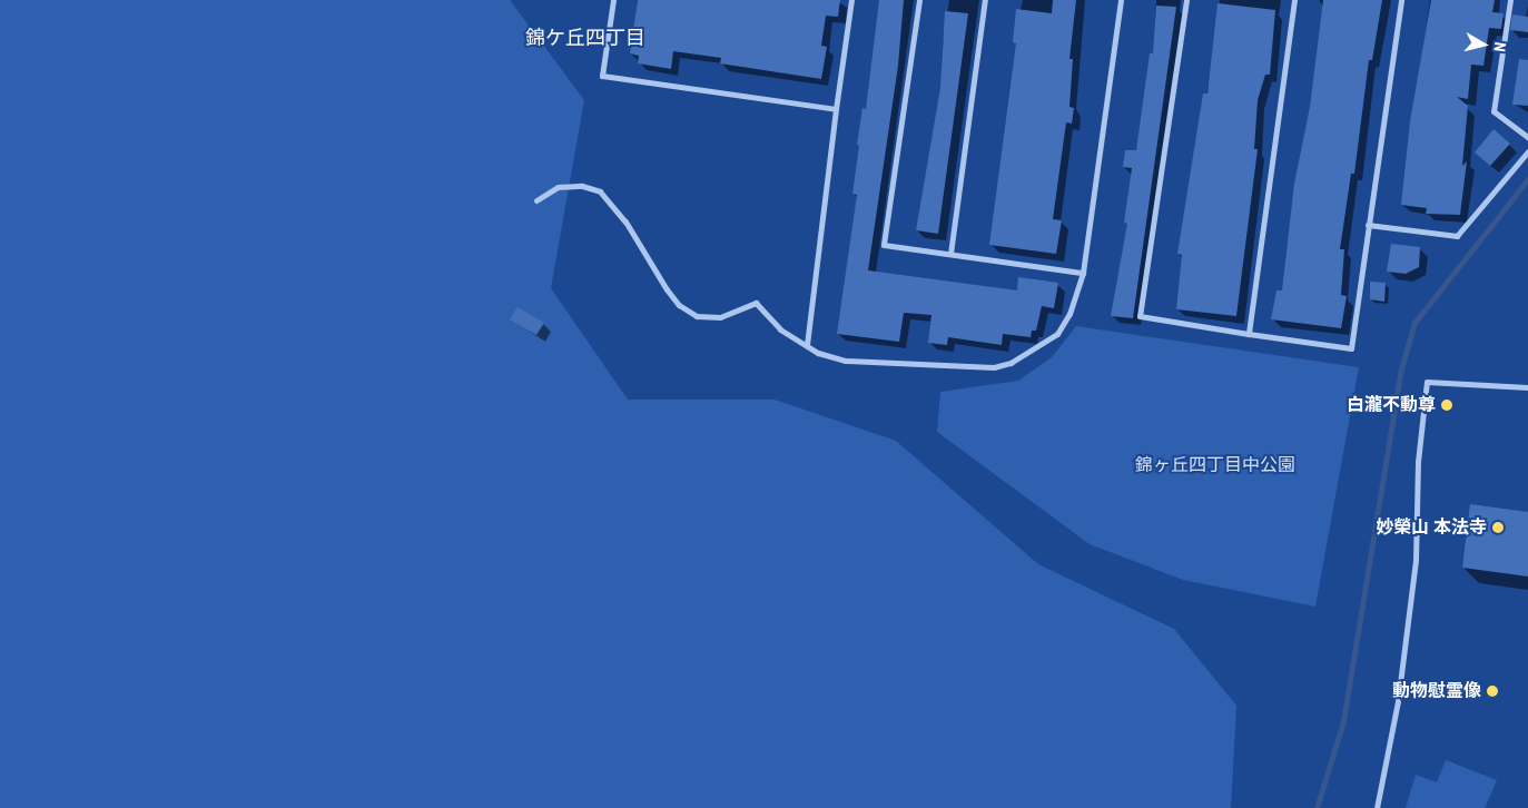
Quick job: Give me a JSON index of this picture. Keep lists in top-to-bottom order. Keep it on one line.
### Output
{"districts":["錦ケ丘四丁目"],"parks":["錦ヶ丘四丁目中公園"],"places":["白瀧不動尊","妙榮山 本法寺","動物慰霊像"],"north":"right"}
